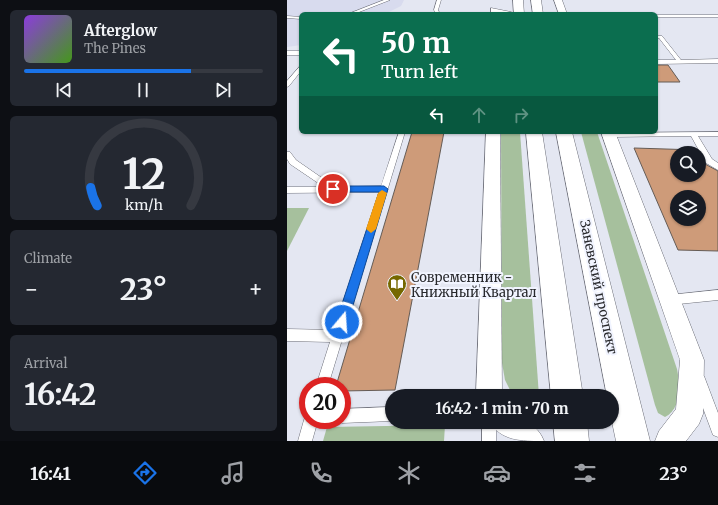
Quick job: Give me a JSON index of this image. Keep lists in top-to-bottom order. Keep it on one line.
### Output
{"streets":{"main road":["Заневский проспект"]},"places":{"library":["Современник - Книжный Квартал"]},"page":{"turn":["50 m","Turn left"],"song":["Afterglow","The Pines"],"tile":["Climate",["Arrival","16:42"]],"heat":["−","23°","+"],"limit":"20","trip":"16:42 · 1 min · 70 m","tabs":["16:41","23°"],"gauge":["12","km/h"]}}
